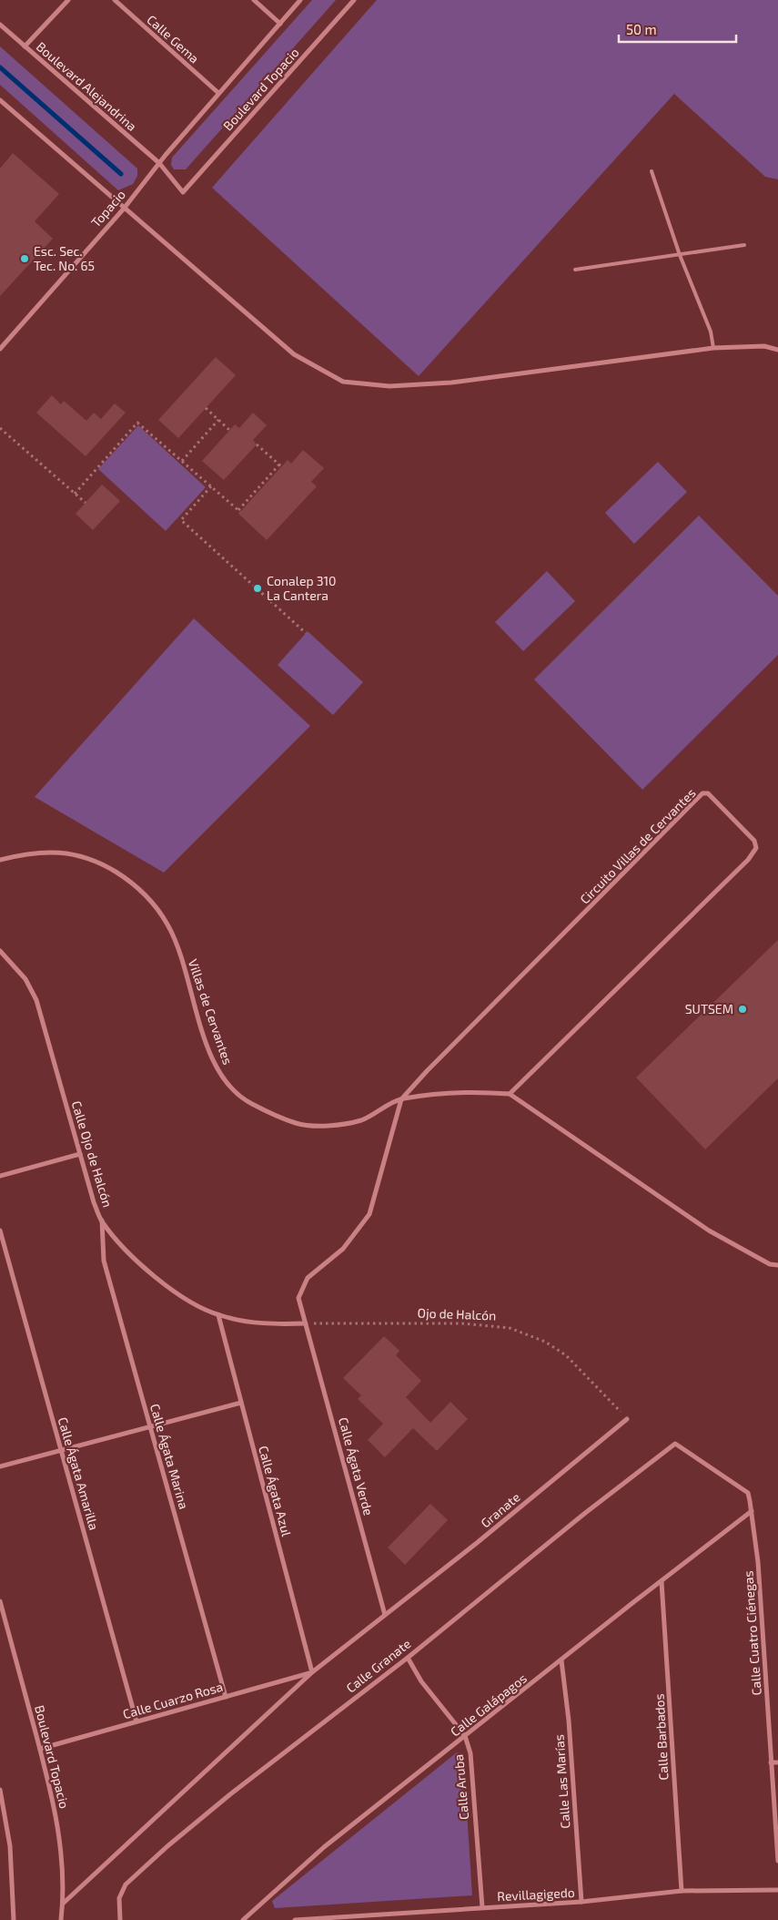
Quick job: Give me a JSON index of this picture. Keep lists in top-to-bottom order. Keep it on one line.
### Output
{"streets":{"street":["Calle Gema","Boulevard Alejandrina","Boulevard Topacio","Topacio","Circuito Villas de Cervantes","Villas de Cervantes","Calle Ojo de Halcón","Calle Ágata Marina","Calle Ágata Verde","Calle Ágata Amarilla","Calle Ágata Azul","Granate","Calle Cuatro Ciénegas","Calle Granate","Calle Cuarzo Rosa","Calle Galápagos","Calle Barbados","Calle Las Marías","Calle Aruba","Revillagigedo"],"path":["Ojo de Halcón"]},"crossings":[["Boulevard Alejandrina","Boulevard Topacio"],["Boulevard Alejandrina","Topacio"],["Boulevard Topacio","Calle Cuarzo Rosa"],["Circuito Villas de Cervantes","Villas de Cervantes"],["Circuito Villas de Cervantes","Calle Ágata Verde"],["Villas de Cervantes","Calle Ágata Verde"],["Calle Ojo de Halcón","Ojo de Halcón"],["Calle Ojo de Halcón","Calle Ágata Marina"],["Calle Ojo de Halcón","Calle Ágata Verde"],["Calle Ojo de Halcón","Calle Ágata Azul"],["Ojo de Halcón","Calle Ágata Verde"],["Ojo de Halcón","Granate"],["Calle Ágata Marina","Calle Cuarzo Rosa"],["Calle Ágata Verde","Granate"],["Calle Ágata Amarilla","Calle Cuarzo Rosa"],["Calle Ágata Azul","Calle Cuarzo Rosa"],["Calle Cuatro Ciénegas","Calle Granate"],["Calle Cuatro Ciénegas","Calle Galápagos"],["Calle Granate","Calle Aruba"],["Calle Galápagos","Calle Barbados"],["Calle Galápagos","Calle Las Marías"],["Calle Galápagos","Calle Aruba"],["Calle Barbados","Revillagigedo"],["Calle Las Marías","Revillagigedo"],["Calle Aruba","Revillagigedo"]],"places":["Esc. Sec. Tec. No. 65","Conalep 310 La Cantera","SUTSEM"],"scale_bar":"50 m"}
